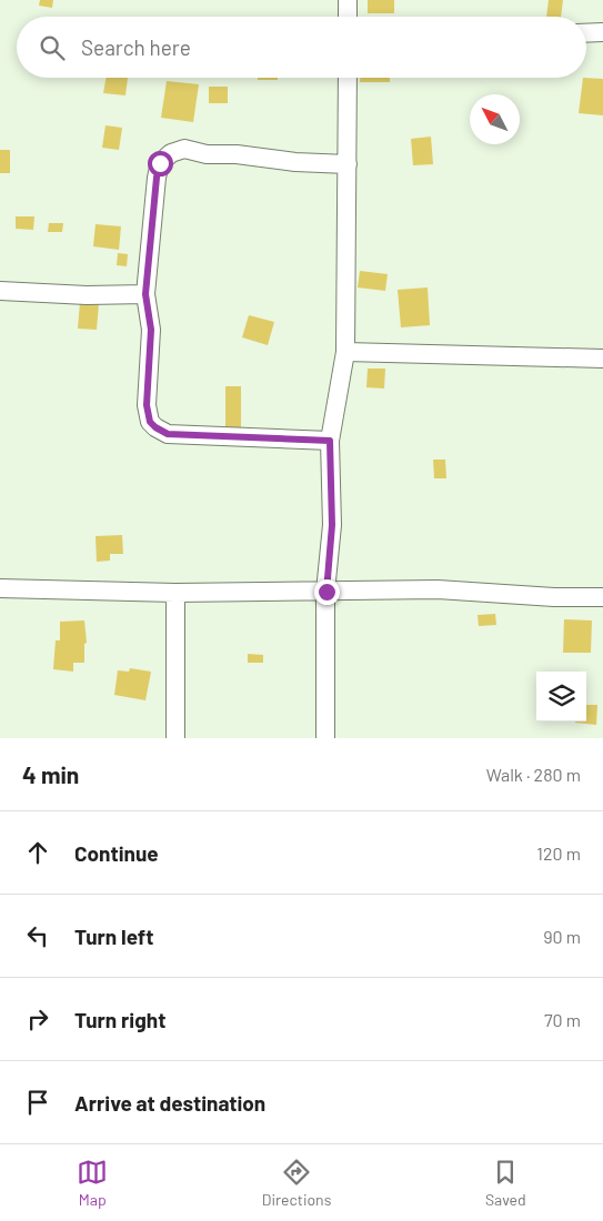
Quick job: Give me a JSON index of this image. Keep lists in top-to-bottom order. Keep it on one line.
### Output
{"north":"top left","page":{"search":"Search here","heading":["4 min","Walk · 280 m"],"list":[["Continue","120 m"],["Turn left","90 m"],["Turn right","70 m"],"Arrive at destination"],"nav":["Map","Directions","Saved"]}}
